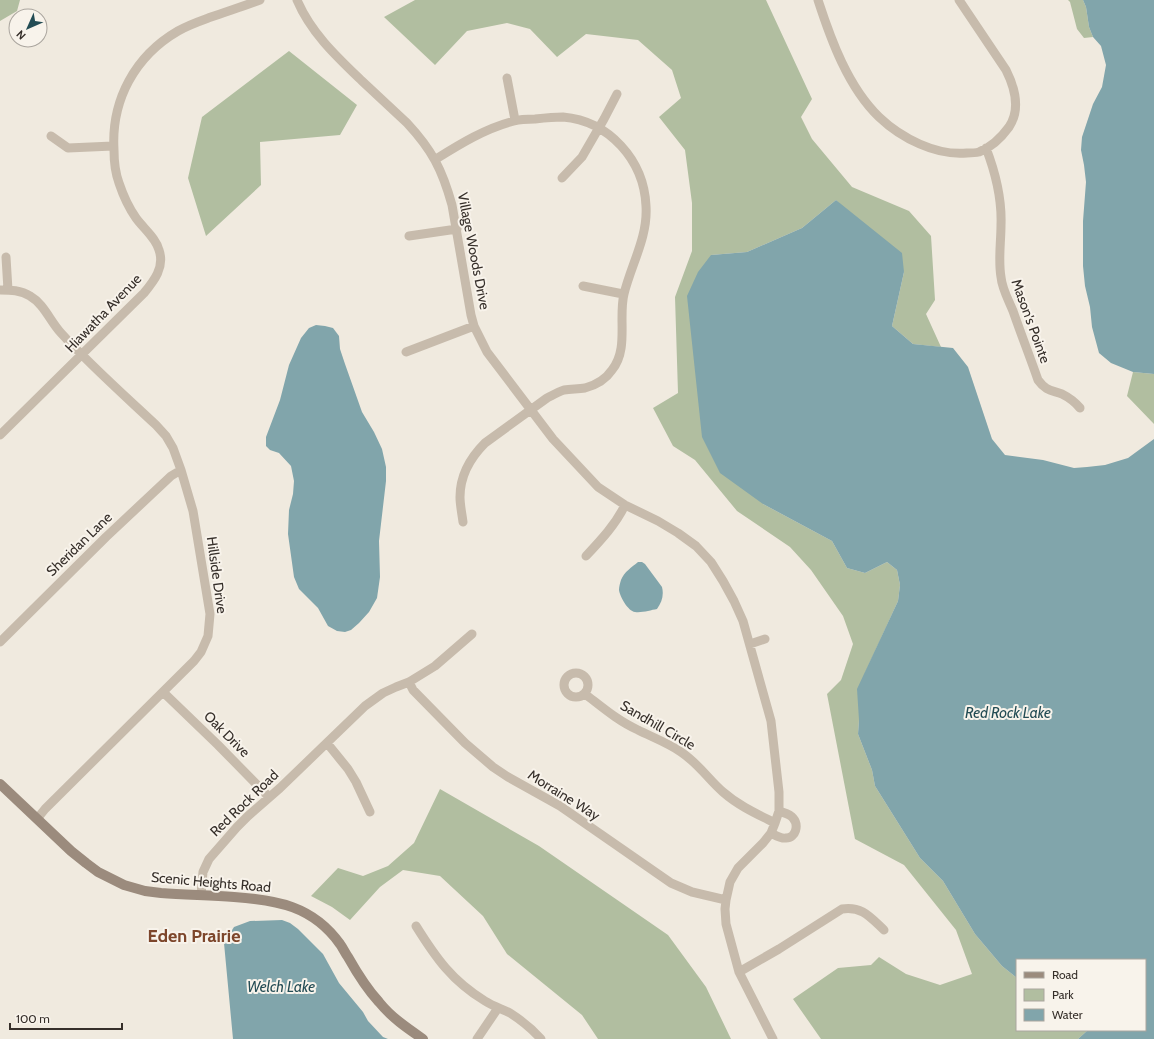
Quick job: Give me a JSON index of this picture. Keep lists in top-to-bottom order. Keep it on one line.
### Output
{"streets":{"street":["Village Woods Drive","Hiawatha Avenue","Mason's Pointe","Sheridan Lane","Hillside Drive","Sandhill Circle","Oak Drive","Morraine Way","Red Rock Road","Scenic Heights Road"]},"crossings":[["Village Woods Drive","Sandhill Circle"],["Village Woods Drive","Morraine Way"],["Hiawatha Avenue","Hillside Drive"],["Sheridan Lane","Hillside Drive"],["Hillside Drive","Oak Drive"],["Hillside Drive","Scenic Heights Road"],["Oak Drive","Red Rock Road"],["Morraine Way","Red Rock Road"],["Red Rock Road","Scenic Heights Road"]],"districts":["Eden Prairie"],"water":["Red Rock Lake","Welch Lake"],"legend":["Road","Park","Water"],"scale_bar":"100 m","north":"bottom left"}
